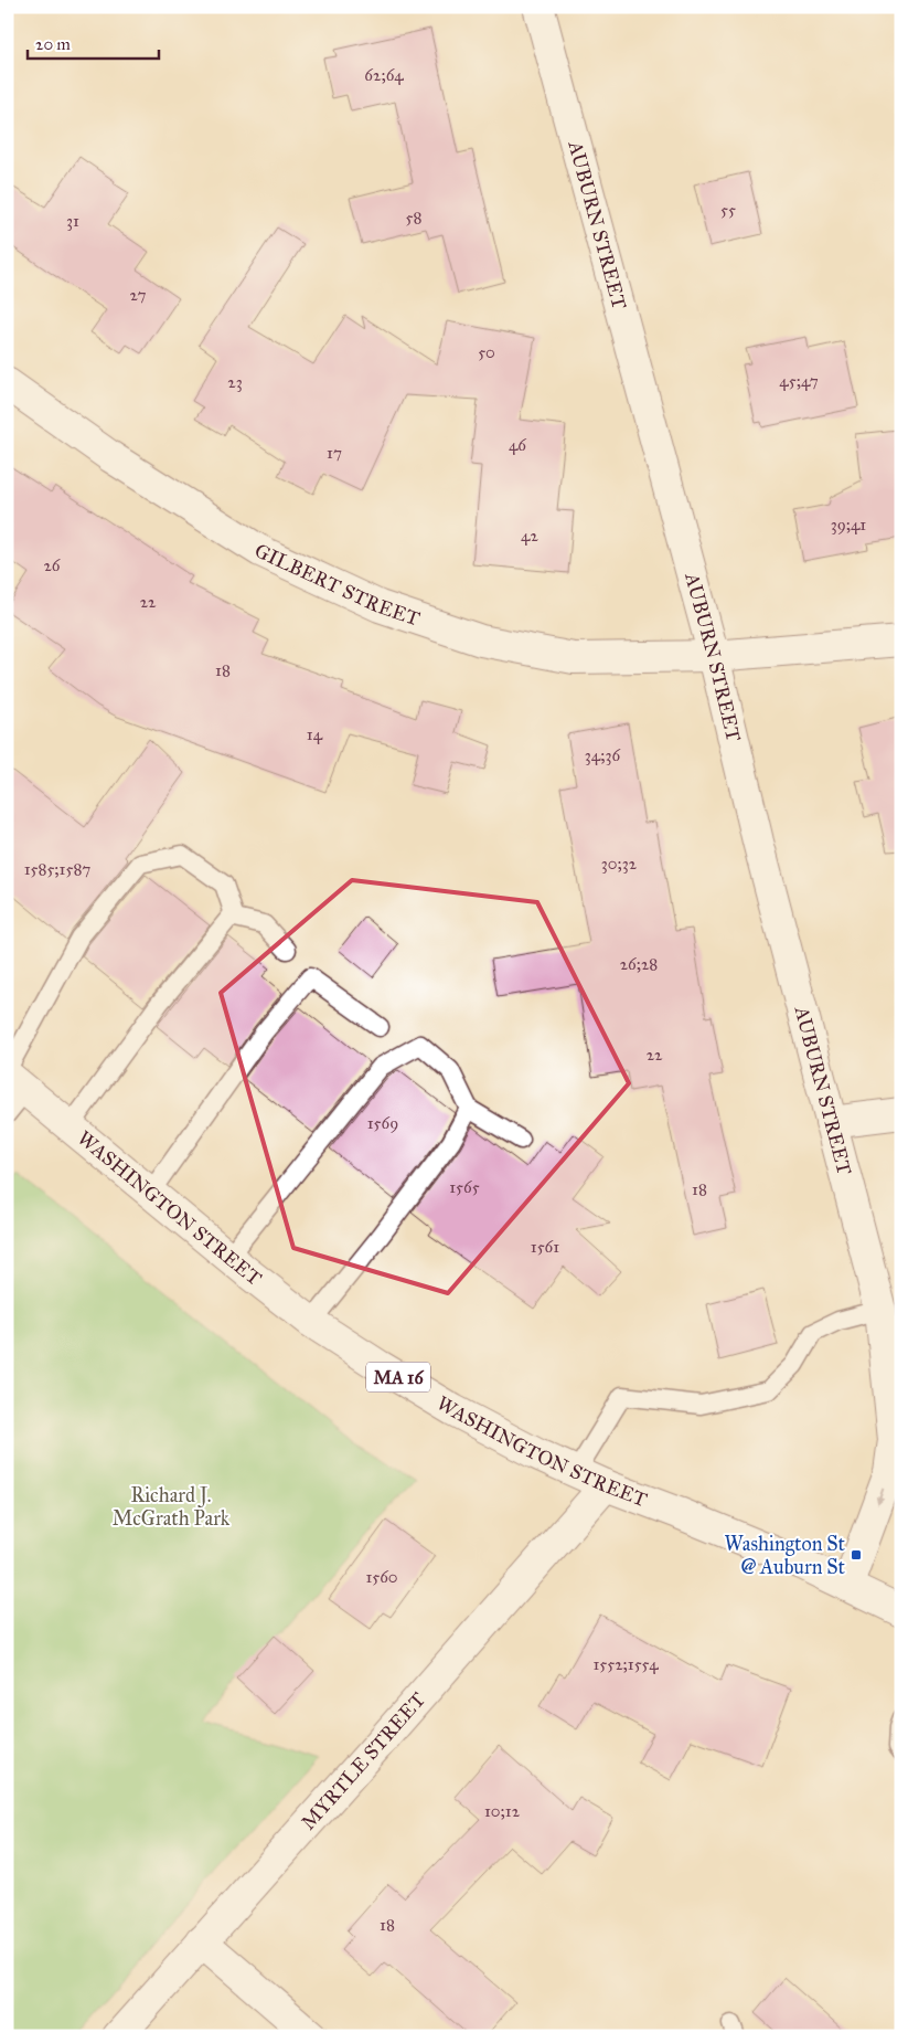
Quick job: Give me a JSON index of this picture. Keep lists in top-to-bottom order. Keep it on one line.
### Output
{"streets":{"street":["AUBURN STREET","GILBERT STREET","WASHINGTON STREET","MA 16","MYRTLE STREET"]},"crossings":[["AUBURN STREET","GILBERT STREET"],["AUBURN STREET","WASHINGTON STREET"],["WASHINGTON STREET","MYRTLE STREET"]],"parks":["Richard J. McGrath Park"],"places":{"transit":["Washington St @ Auburn St"]},"house_numbers":["62;64","55","58","31","27","50","45;47","23","46","17","39;41","42","26","22","18","14","34;36","30;32","1585;1587","26;28","22","1569","1565","18","1561","1560","1552;1554","10;12","18"],"scale_bar":"20 m"}
